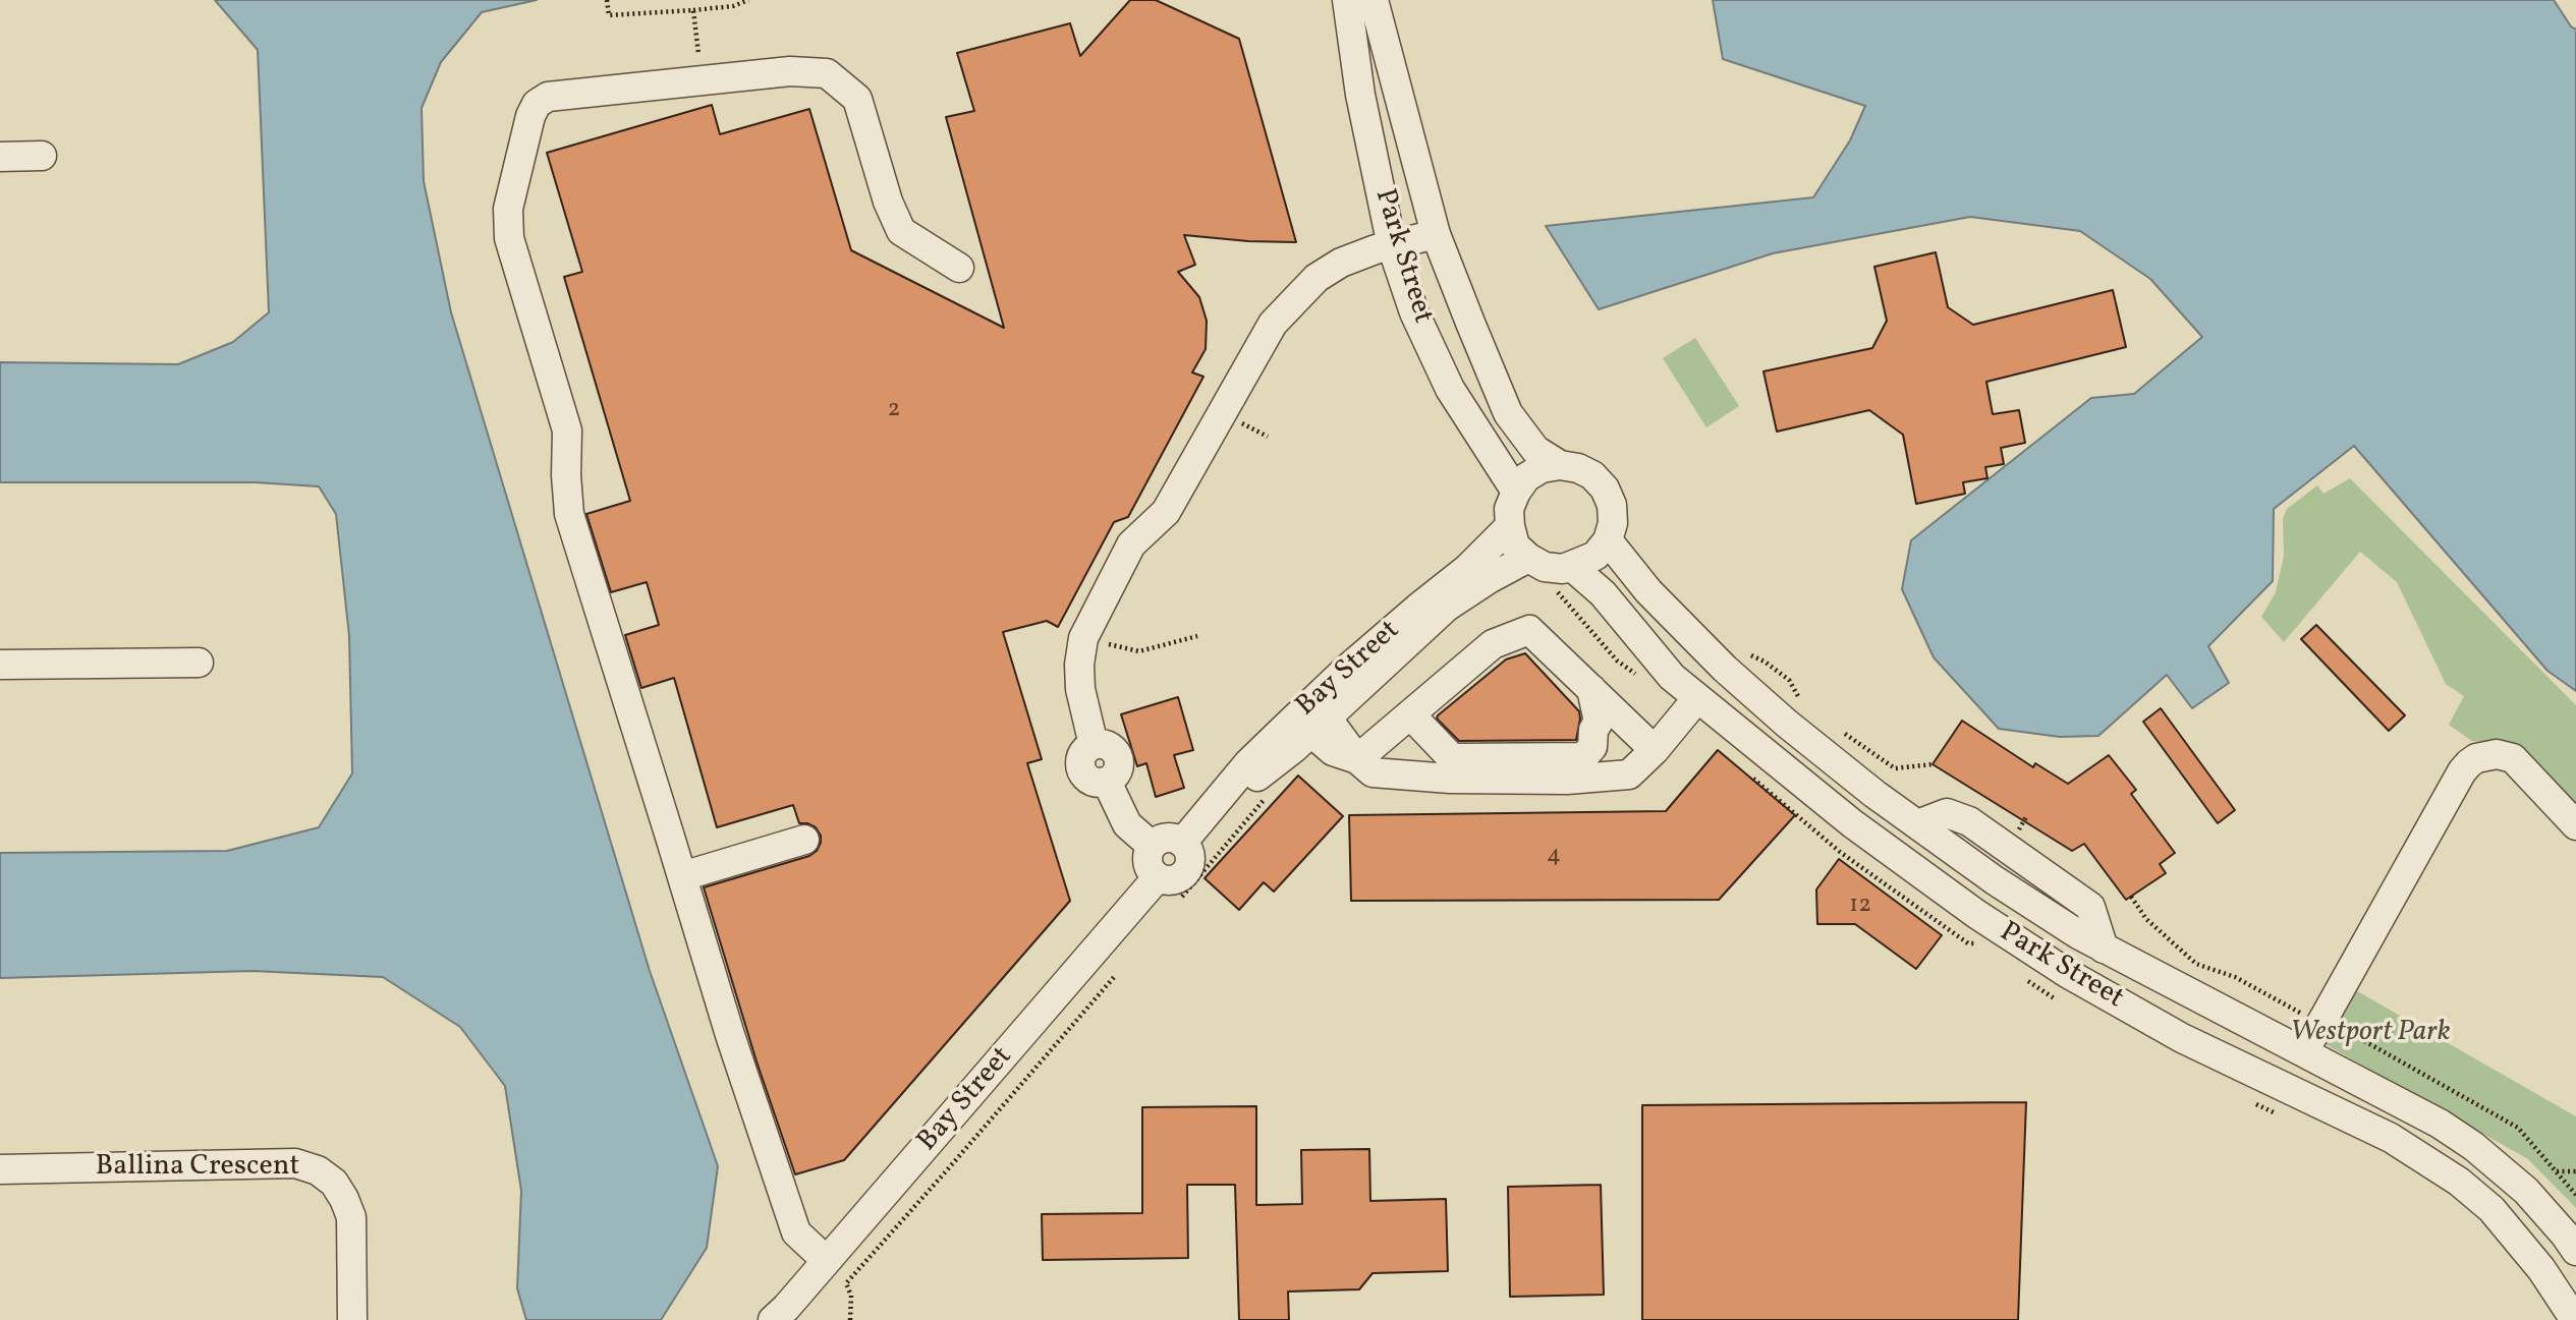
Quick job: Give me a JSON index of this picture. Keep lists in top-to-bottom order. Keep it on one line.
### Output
{"streets":{"street":["Park Street","Bay Street","Ballina Crescent"]},"crossings":[["Park Street","Bay Street"]],"parks":["Westport Park"],"house_numbers":["2","4","12"]}
